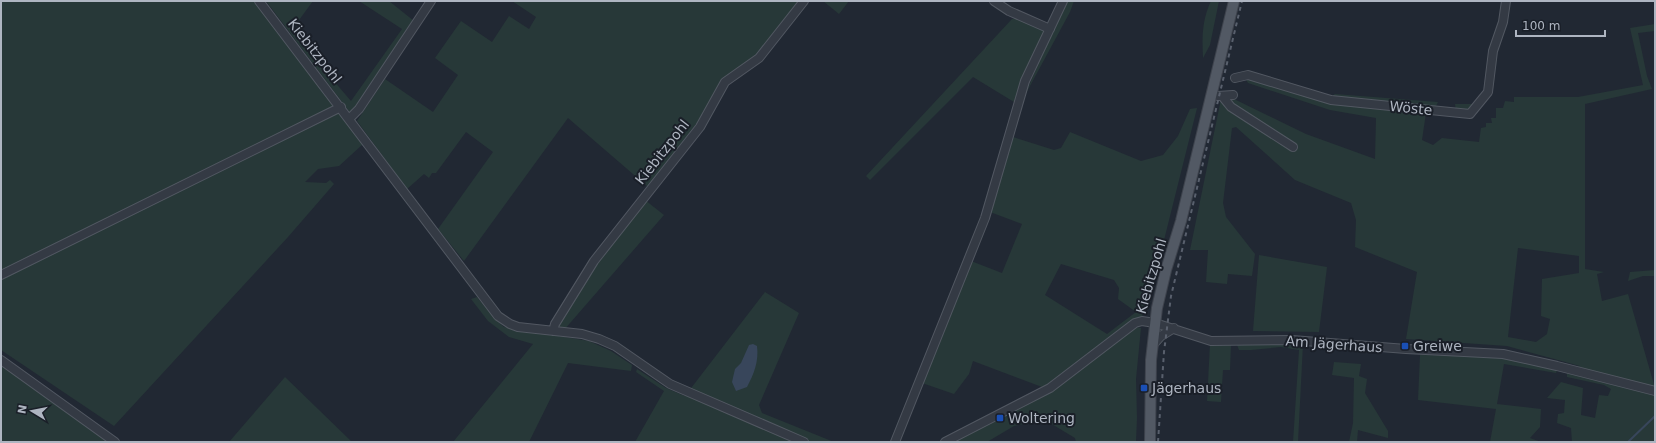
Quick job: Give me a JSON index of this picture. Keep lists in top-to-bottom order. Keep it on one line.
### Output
{"streets":{"main road":["Kiebitzpohl"],"street":["Wöste","Am Jägerhaus"]},"crossings":[["Kiebitzpohl","Am Jägerhaus"]],"places":{"transit":["Greiwe","Jägerhaus","Woltering"]},"scale_bar":"100 m","north":"left"}
